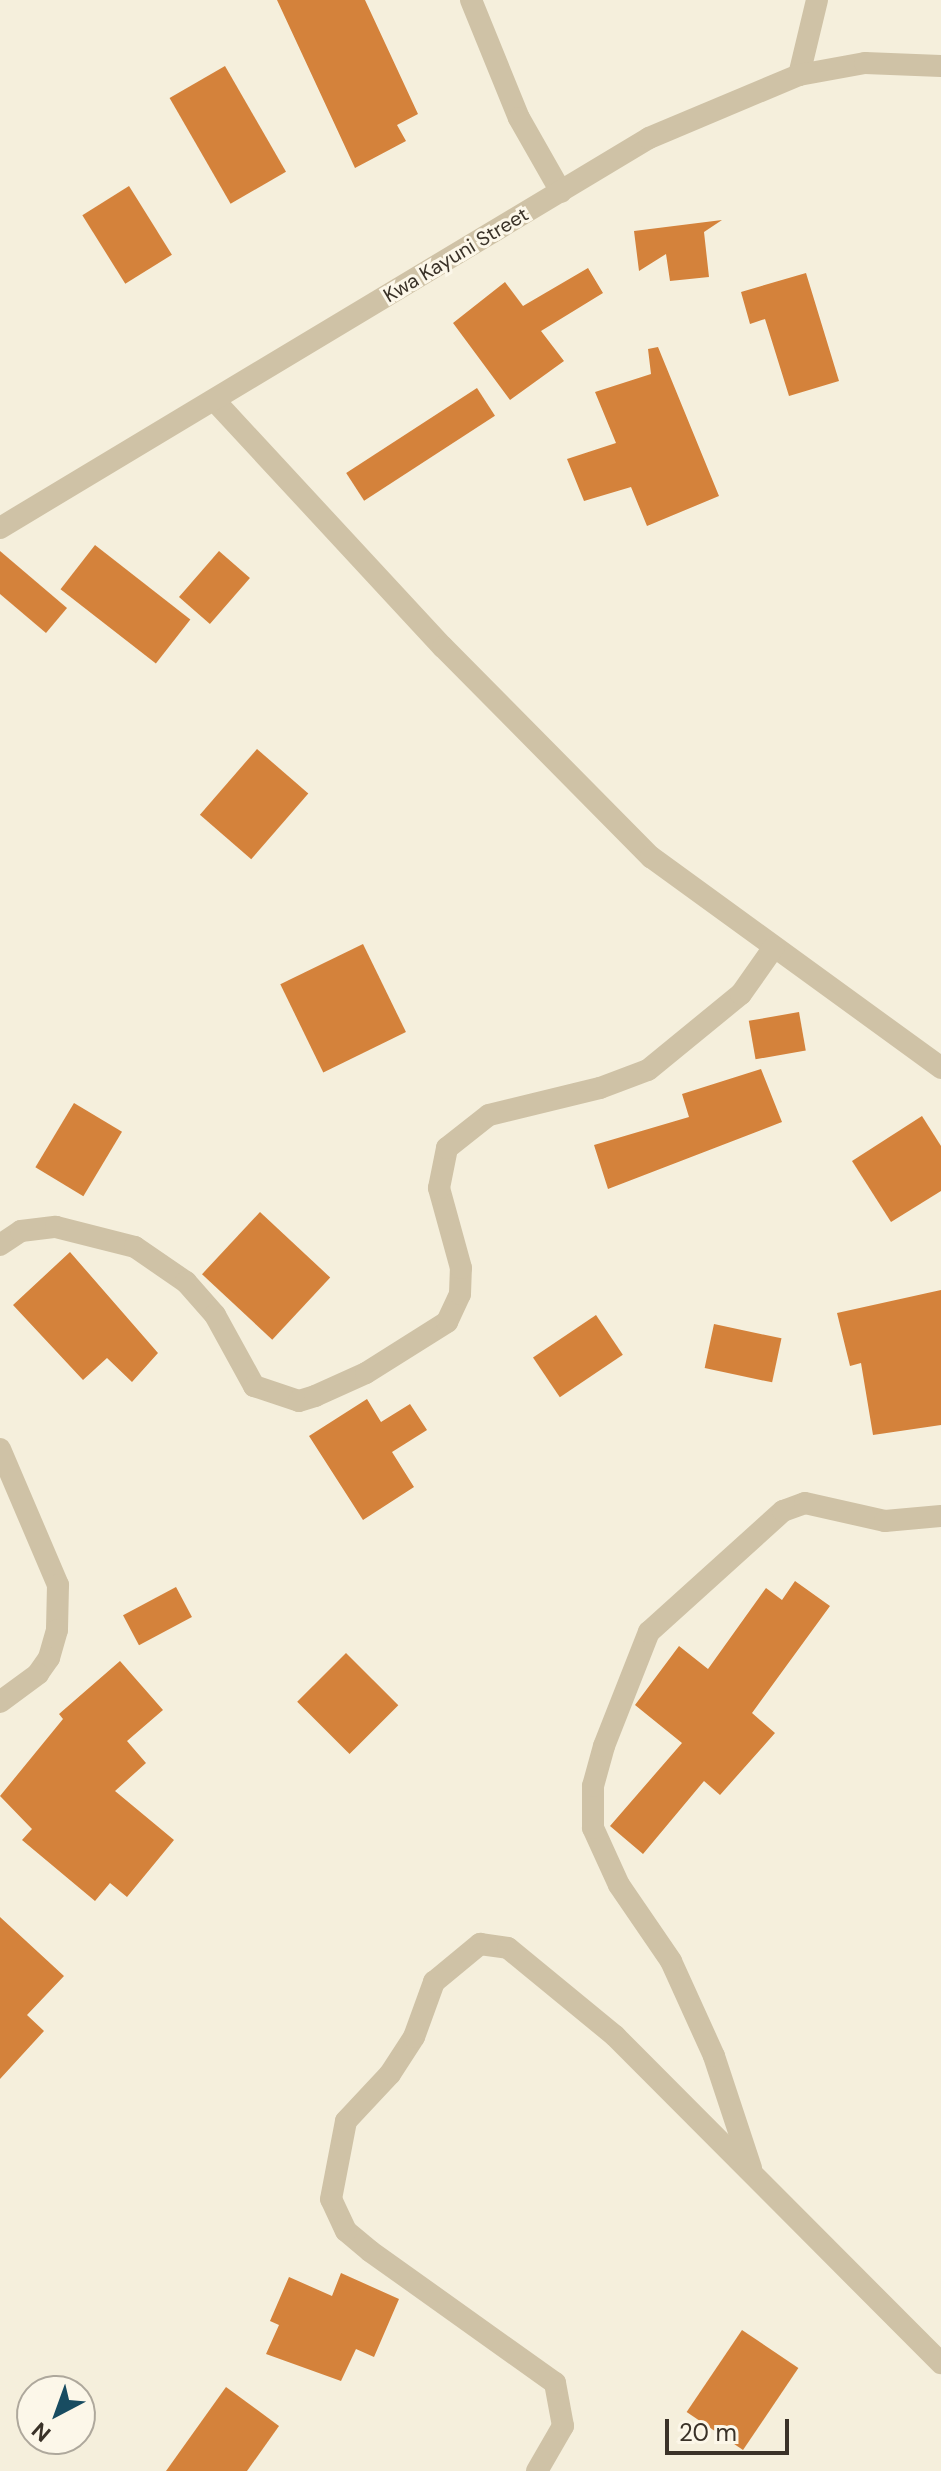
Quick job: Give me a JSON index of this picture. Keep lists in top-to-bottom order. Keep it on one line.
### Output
{"streets":{"street":["Kwa Kayuni Street"]},"scale_bar":"20 m","north":"bottom left"}
